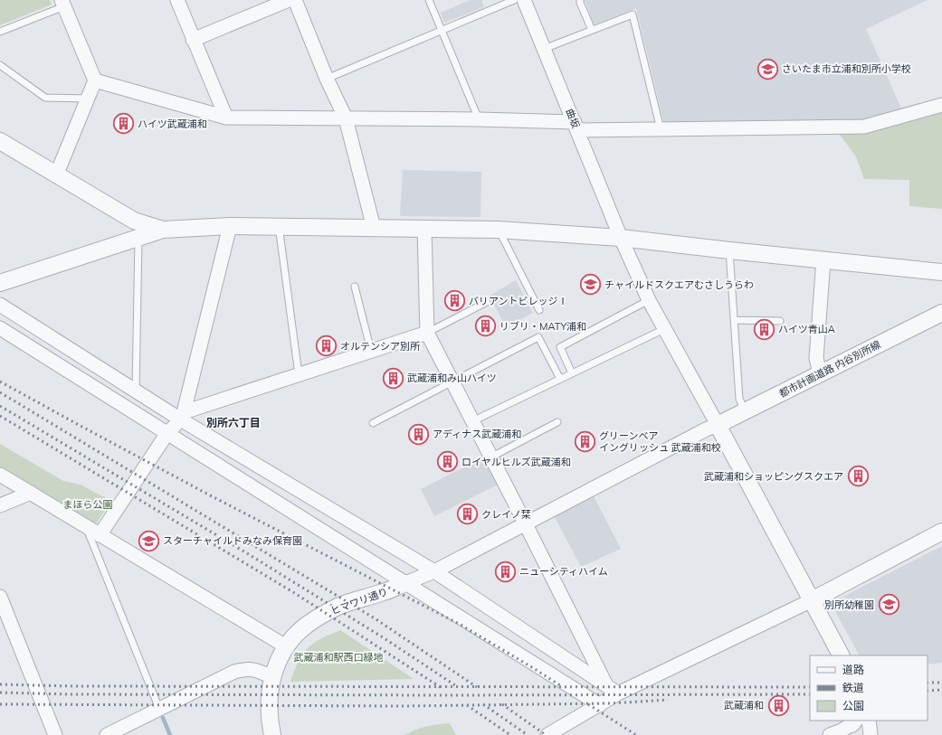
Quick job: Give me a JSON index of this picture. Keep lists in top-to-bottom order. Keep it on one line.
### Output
{"streets":{"street":["曲坂","都市計画道路 内谷別所線","ヒマワリ通り"]},"crossings":[["曲坂","都市計画道路 内谷別所線"]],"districts":["別所六丁目"],"parks":["まほら公園","武蔵浦和駅西口緑地"],"places":{"school or university":["さいたま市立浦和別所小学校","チャイルドスクエアむさしうらわ","スターチャイルドみなみ保育園","別所幼稚園"],"building":["ハイツ武蔵浦和","バリアントビレッジⅠ","リブリ・MATY浦和","ハイツ青山A","オルテンシア別所","武蔵浦和み山ハイツ","アディナス武蔵浦和","グリーンベア イングリッシュ 武蔵浦和校","ロイヤルヒルズ武蔵浦和","武蔵浦和ショッピングスクエア","クレイノ栞","ニューシティハイム","武蔵浦和"]},"legend":["道路","鉄道","公園"]}
